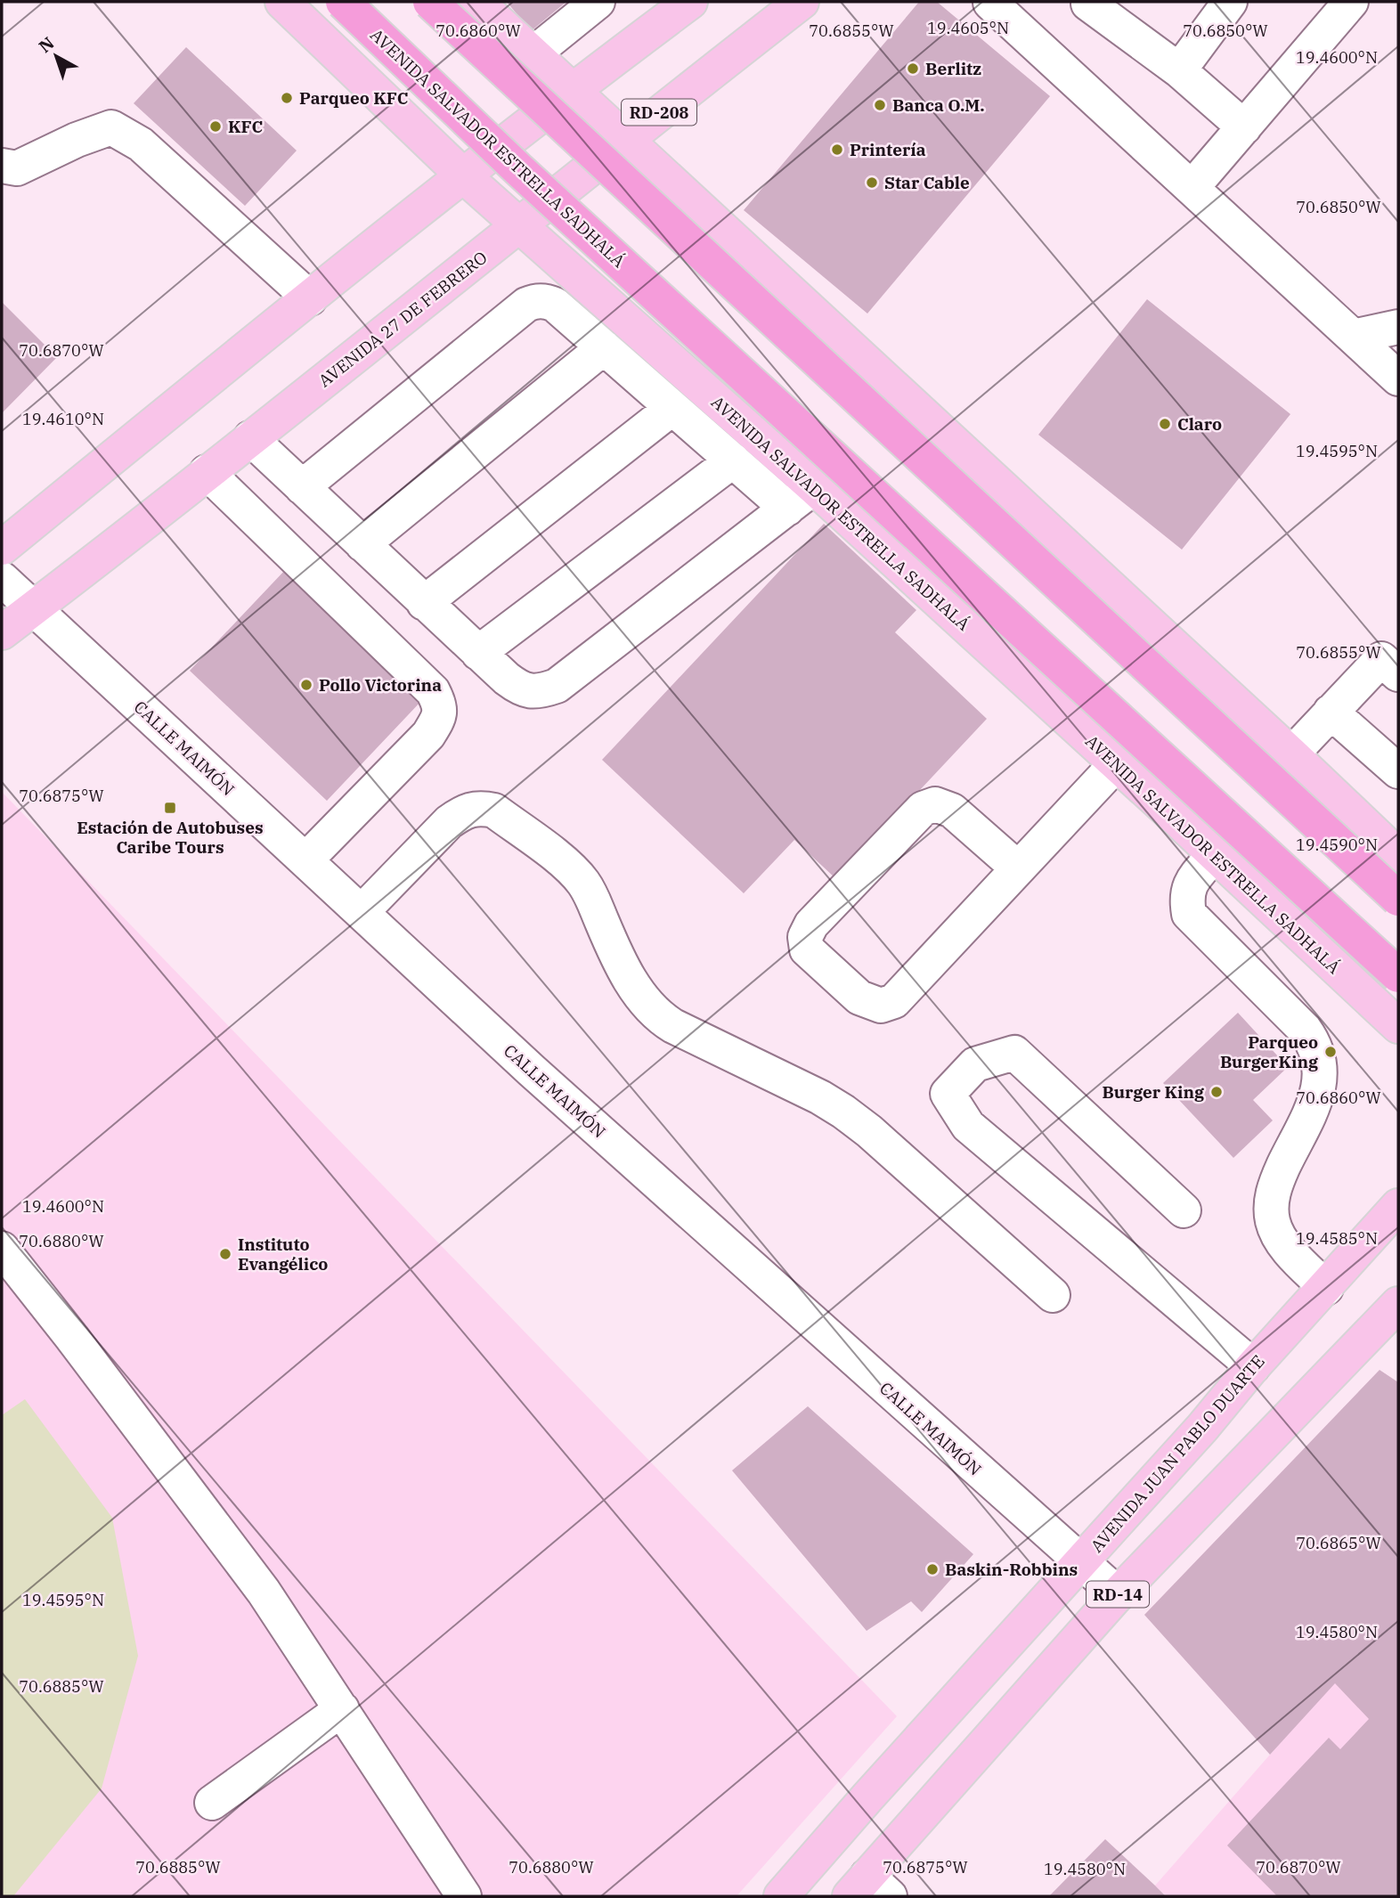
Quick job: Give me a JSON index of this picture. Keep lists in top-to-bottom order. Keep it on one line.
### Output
{"streets":{"highway":["AVENIDA SALVADOR ESTRELLA SADHALÁ"],"main road":["RD-208","AVENIDA 27 DE FEBRERO","AVENIDA JUAN PABLO DUARTE","RD-14"],"street":["CALLE MAIMÓN"]},"crossings":[["AVENIDA SALVADOR ESTRELLA SADHALÁ","AVENIDA 27 DE FEBRERO"],["AVENIDA 27 DE FEBRERO","CALLE MAIMÓN"],["CALLE MAIMÓN","AVENIDA JUAN PABLO DUARTE"],["CALLE MAIMÓN","RD-14"]],"places":{"other":["Berlitz","Parqueo KFC","Banca O.M.","KFC","Printería","Star Cable","Claro","Pollo Victorina","Parqueo BurgerKing","Burger King","Instituto Evangélico","Baskin-Robbins"],"transit":["Estación de Autobuses Caribe Tours"]},"north":"top left","coordinates":["19.4605°N","70.6850°W","70.6860°W","70.6855°W","19.4600°N","70.6870°W","19.4610°N","19.4595°N","70.6875°W","19.4590°N","19.4585°N","70.6880°W","70.6865°W","19.4580°N","70.6885°W"]}
